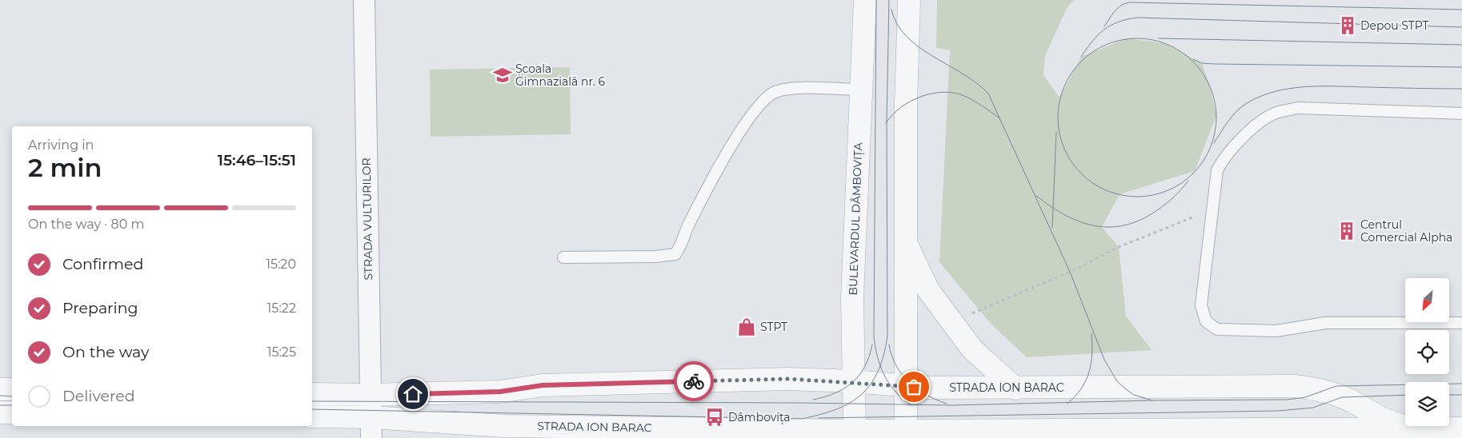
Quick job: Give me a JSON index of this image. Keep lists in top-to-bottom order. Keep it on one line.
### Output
{"streets":{"street":["STRADA VULTURILOR","BULEVARDUL DÂMBOVIȚA","STRADA ION BARAC"]},"crossings":[["STRADA VULTURILOR","STRADA ION BARAC"],["BULEVARDUL DÂMBOVIȚA","STRADA ION BARAC"]],"places":{"building":["Depou STPT","Centrul Comercial Alpha"],"school or university":["Școala Gimnazială nr. 6"],"shop":["STPT"],"bus stop":["Dâmbovița"]},"north":"bottom left","page":{"heading":["2 min","Arriving in","15:46–15:51"],"bar":"On the way · 80 m","list":[["Confirmed","15:20"],["Preparing","15:22"],["On the way","15:25"],"Delivered"]}}
